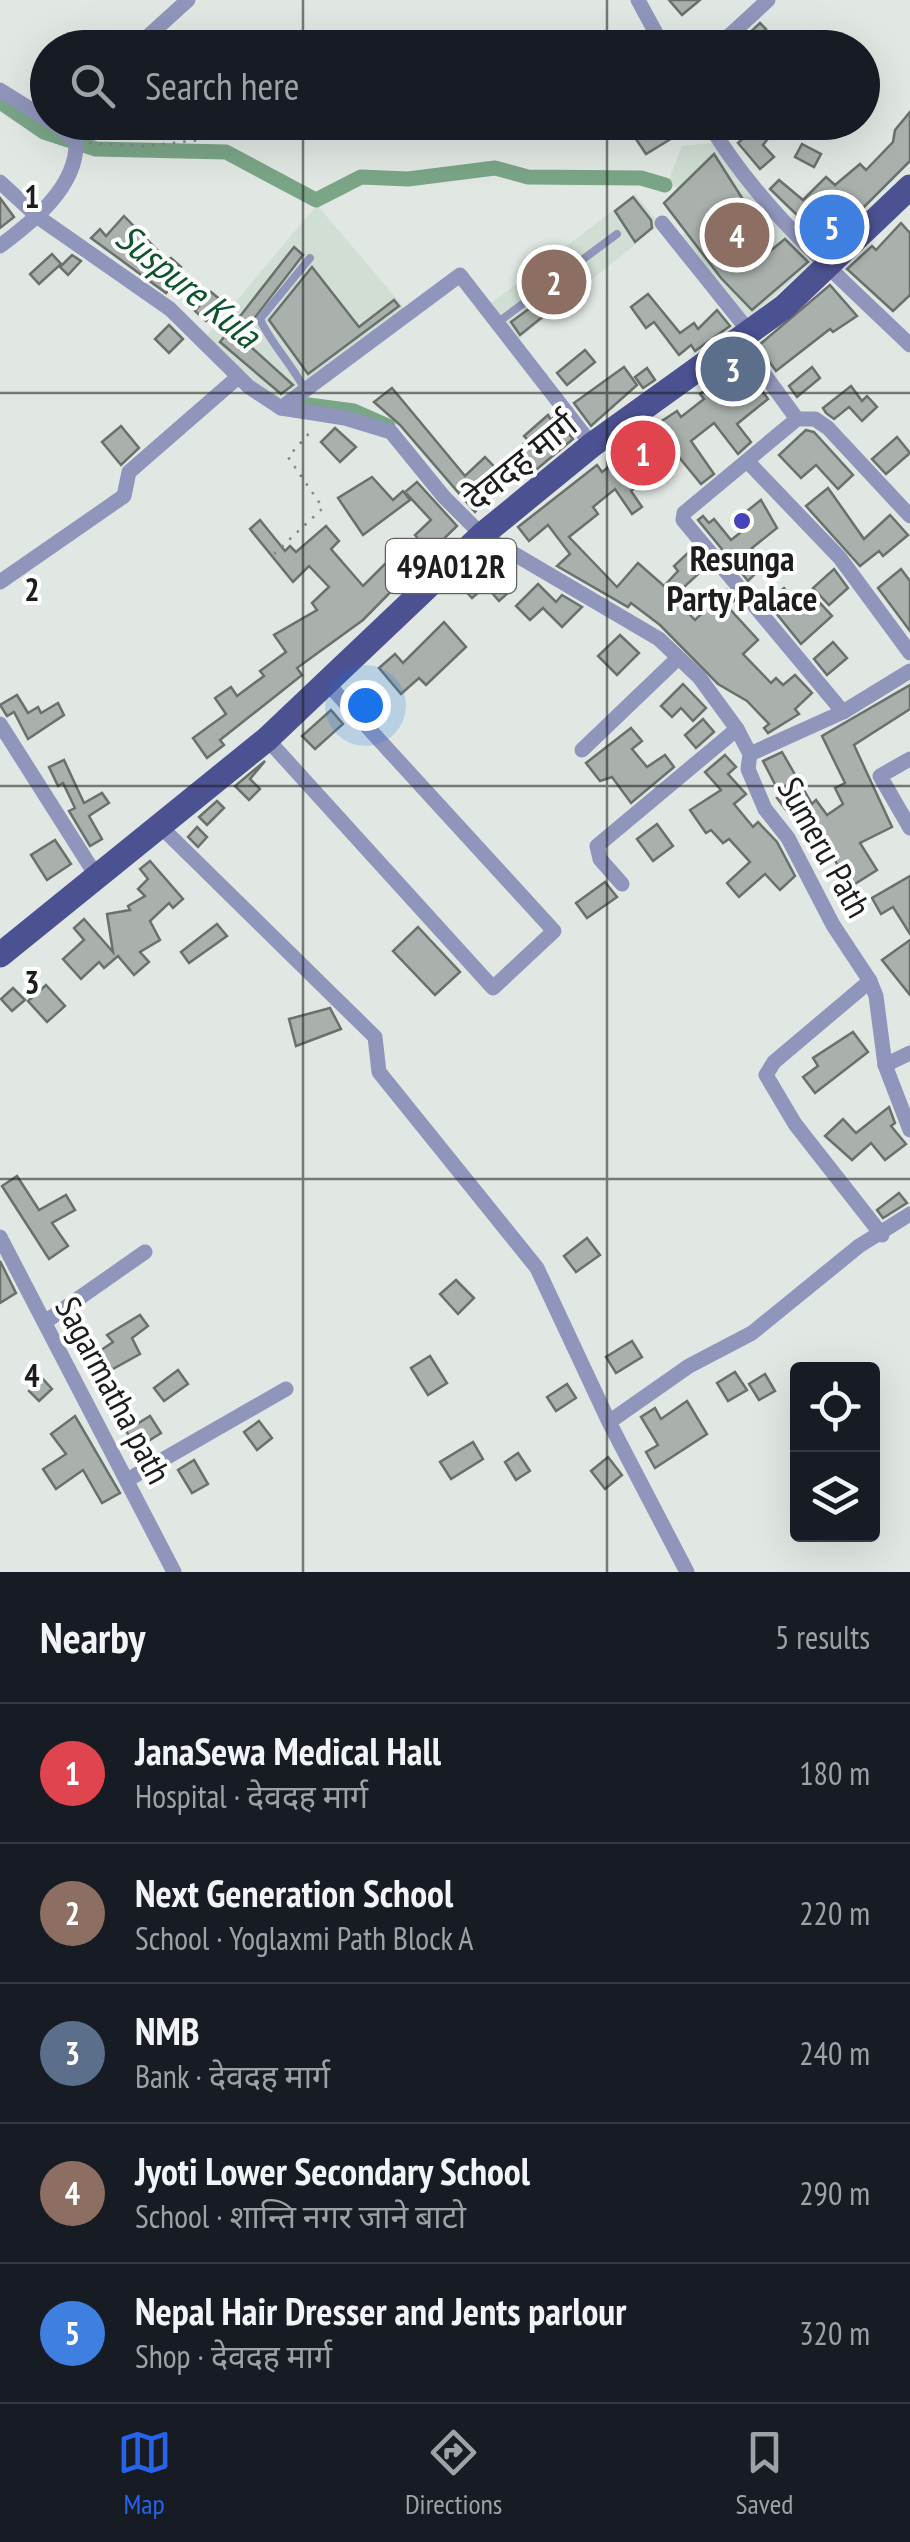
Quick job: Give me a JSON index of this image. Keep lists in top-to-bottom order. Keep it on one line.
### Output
{"streets":{"main road":["देवदह मार्ग","49A012R"],"street":["Sumeru Path","Sagarmatha path"]},"crossings":[["देवदह मार्ग","Sumeru Path"]],"water":["Suspure Kula"],"places":["Resunga Party Palace"],"page":{"search":"Search here","pins":["5","4","2","3","1"],"heading":["Nearby","5 results"],"list":[{"mark":"1","name":"JanaSewa Medical Hall","note":"Hospital · देवदह मार्ग","value":"180 m"},{"mark":"2","name":"Next Generation School","note":"School · Yoglaxmi Path Block A","value":"220 m"},{"mark":"3","name":"NMB","note":"Bank · देवदह मार्ग","value":"240 m"},{"mark":"4","name":"Jyoti Lower Secondary School","note":"School · शान्ति नगर जाने बाटो","value":"290 m"},{"mark":"5","name":"Nepal Hair Dresser and Jents parlour","note":"Shop · देवदह मार्ग","value":"320 m"}],"nav":["Map","Directions","Saved"]},"grid":{"rows":["1","2","3","4"]}}
